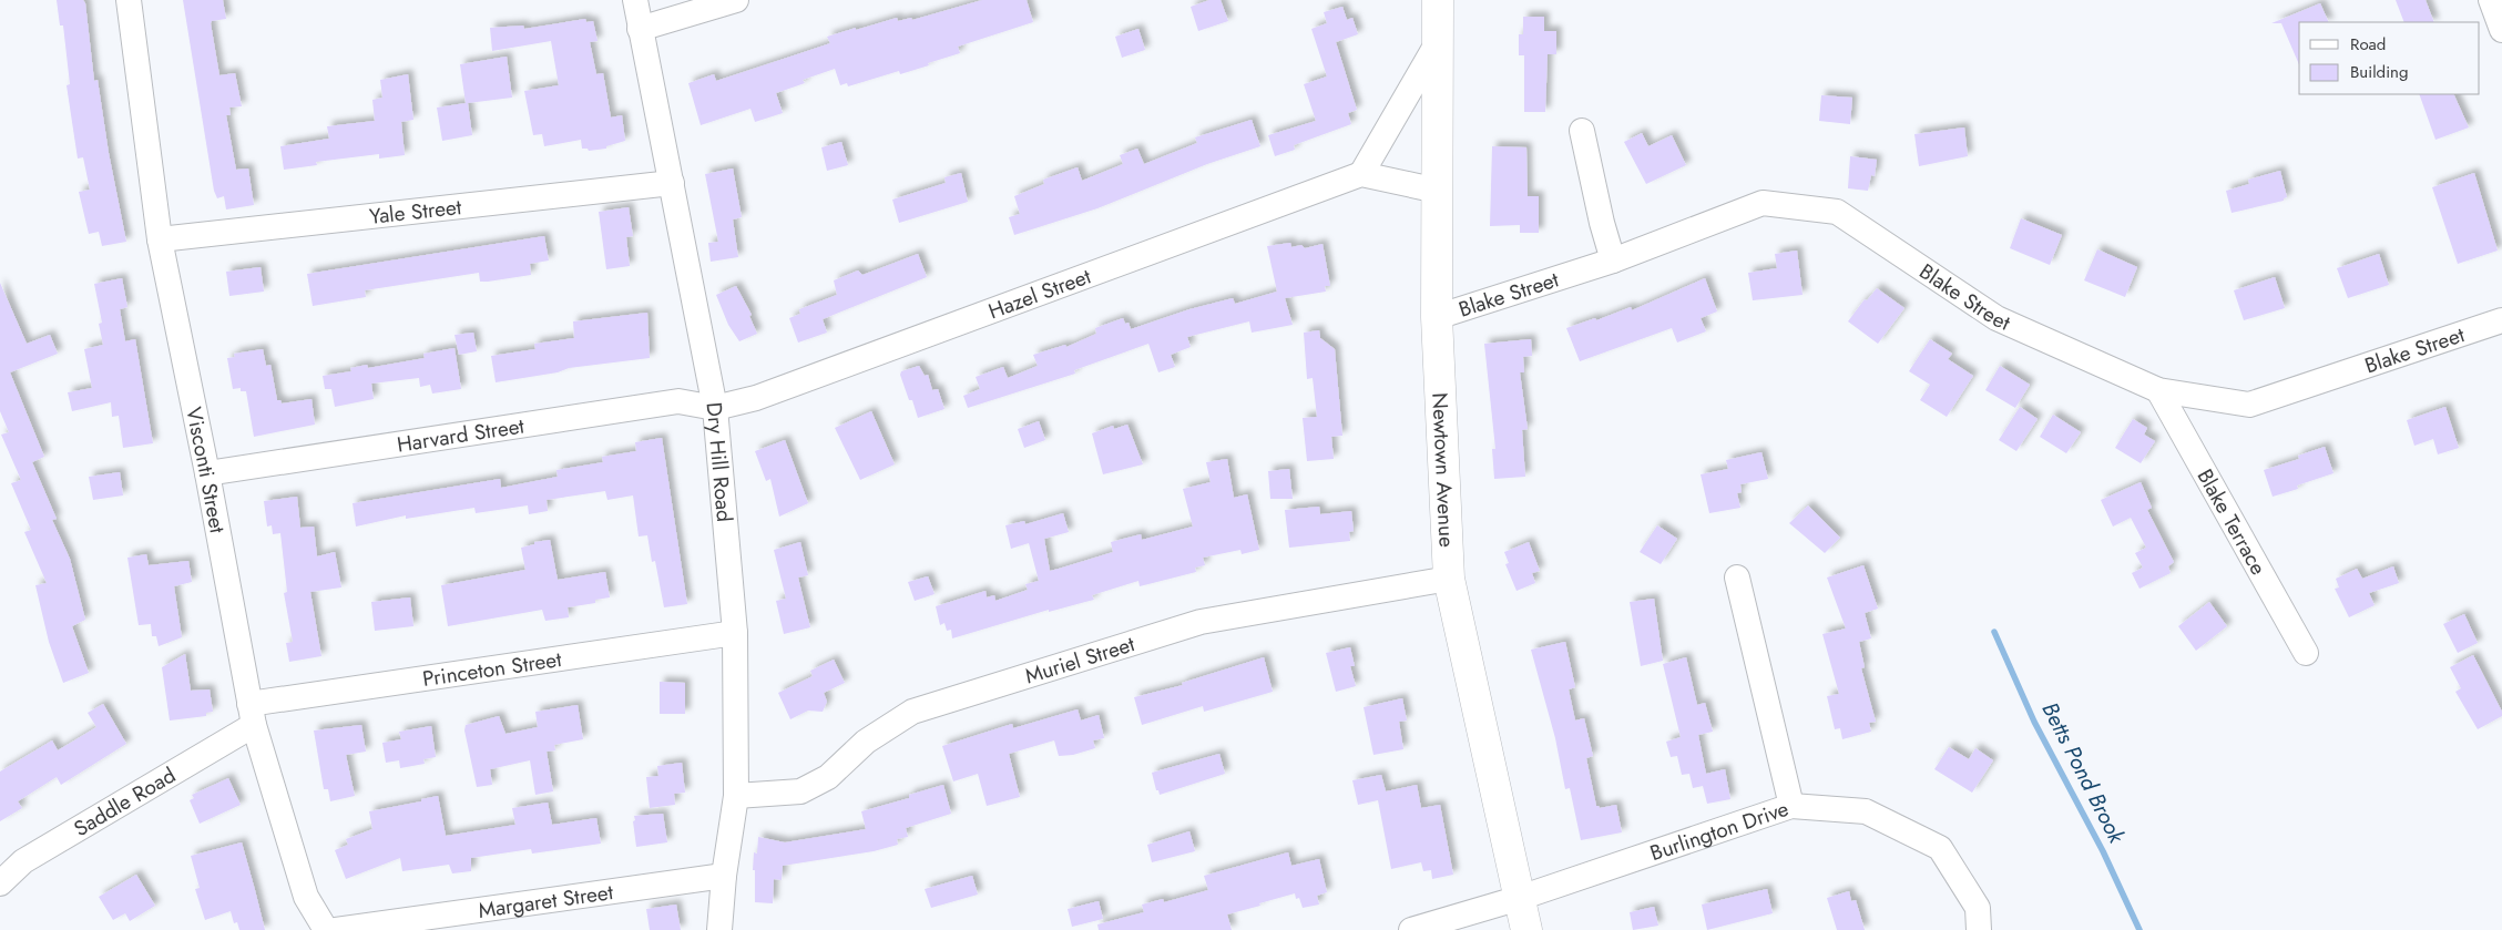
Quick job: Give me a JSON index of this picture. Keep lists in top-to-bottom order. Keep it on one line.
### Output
{"streets":{"main road":["Newtown Avenue"],"street":["Yale Street","Hazel Street","Blake Street","Harvard Street","Dry Hill Road","Visconti Street","Blake Terrace","Muriel Street","Princeton Street","Saddle Road","Burlington Drive","Margaret Street"]},"crossings":[["Yale Street","Dry Hill Road"],["Yale Street","Visconti Street"],["Hazel Street","Harvard Street"],["Hazel Street","Dry Hill Road"],["Blake Street","Newtown Avenue"],["Blake Street","Blake Terrace"],["Harvard Street","Dry Hill Road"],["Harvard Street","Visconti Street"],["Dry Hill Road","Muriel Street"],["Dry Hill Road","Princeton Street"],["Dry Hill Road","Margaret Street"],["Newtown Avenue","Muriel Street"],["Newtown Avenue","Burlington Drive"],["Visconti Street","Princeton Street"],["Visconti Street","Saddle Road"],["Princeton Street","Saddle Road"]],"water":["Betts Pond Brook"],"legend":["Road","Building"]}
